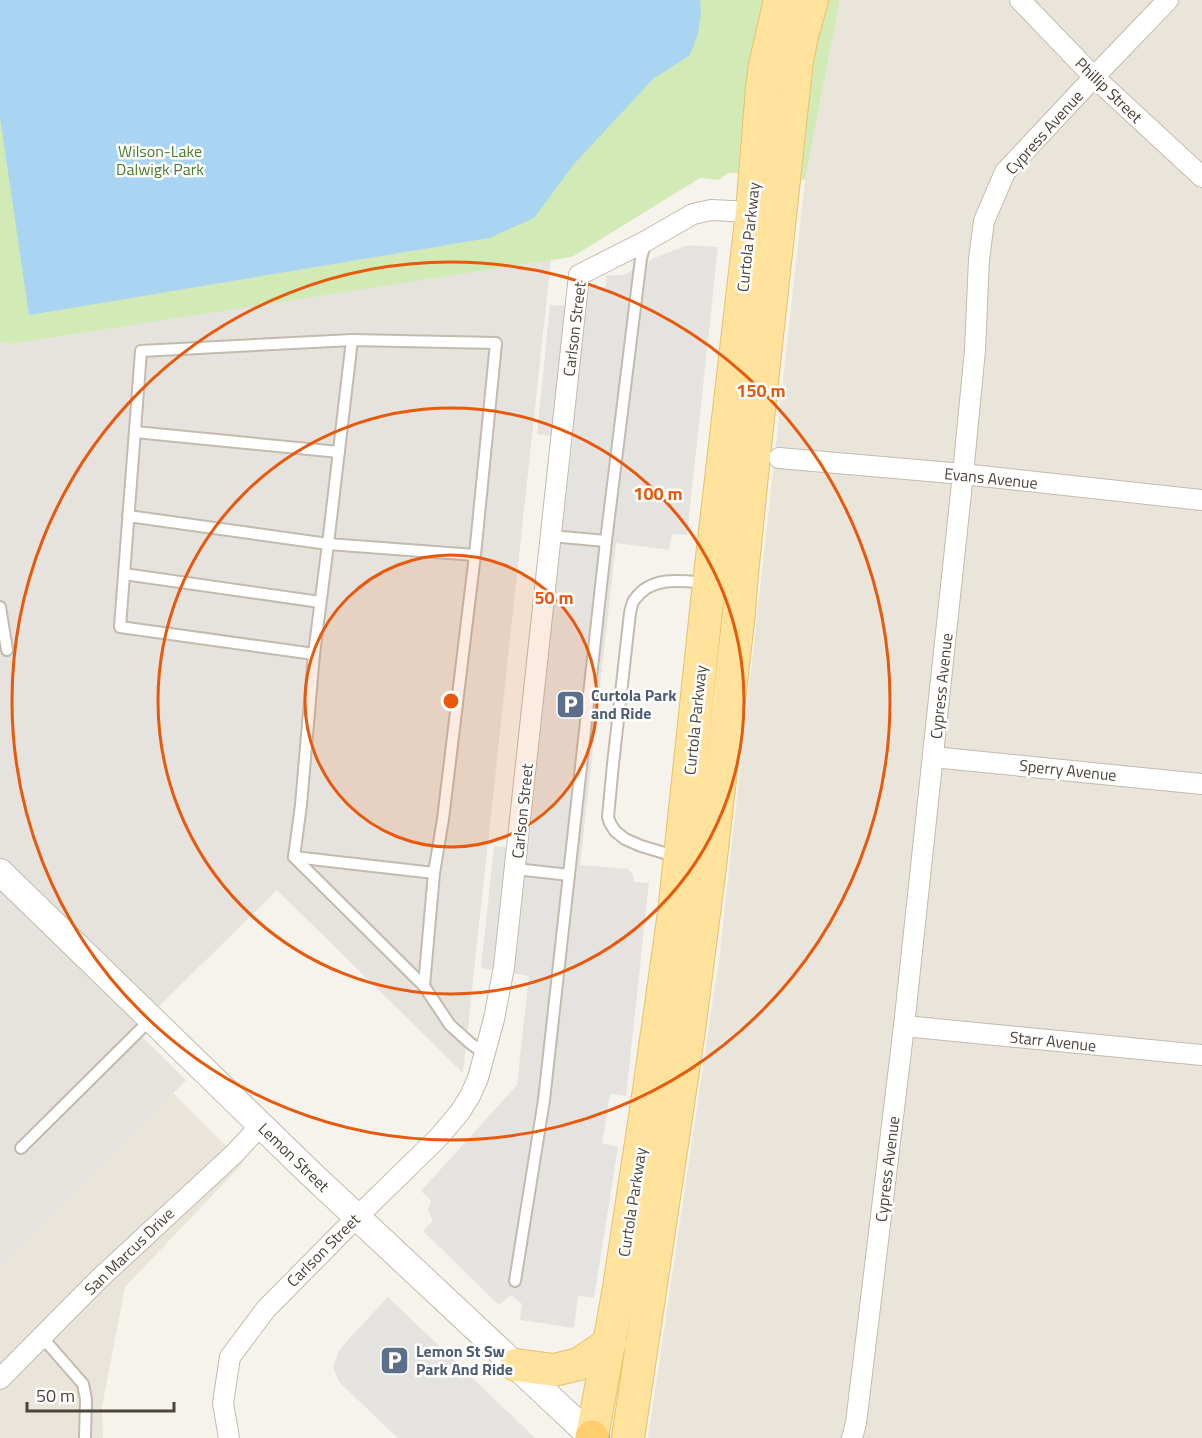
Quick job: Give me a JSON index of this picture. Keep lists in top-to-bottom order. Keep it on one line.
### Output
{"streets":{"main road":["Curtola Parkway"],"street":["Phillip Street","Cypress Avenue","Carlson Street","Evans Avenue","Sperry Avenue","Starr Avenue","Lemon Street","San Marcus Drive"]},"crossings":[["Phillip Street","Cypress Avenue"],["Cypress Avenue","Evans Avenue"],["Cypress Avenue","Sperry Avenue"],["Cypress Avenue","Starr Avenue"],["Curtola Parkway","Carlson Street"],["Curtola Parkway","Lemon Street"],["Carlson Street","Lemon Street"],["Lemon Street","San Marcus Drive"]],"parks":["Wilson-Lake Dalwigk Park"],"places":{"parking":["Curtola Park and Ride","Lemon St Sw Park And Ride"]},"scale_bar":"50 m","rings":["150 m","100 m","50 m"]}
